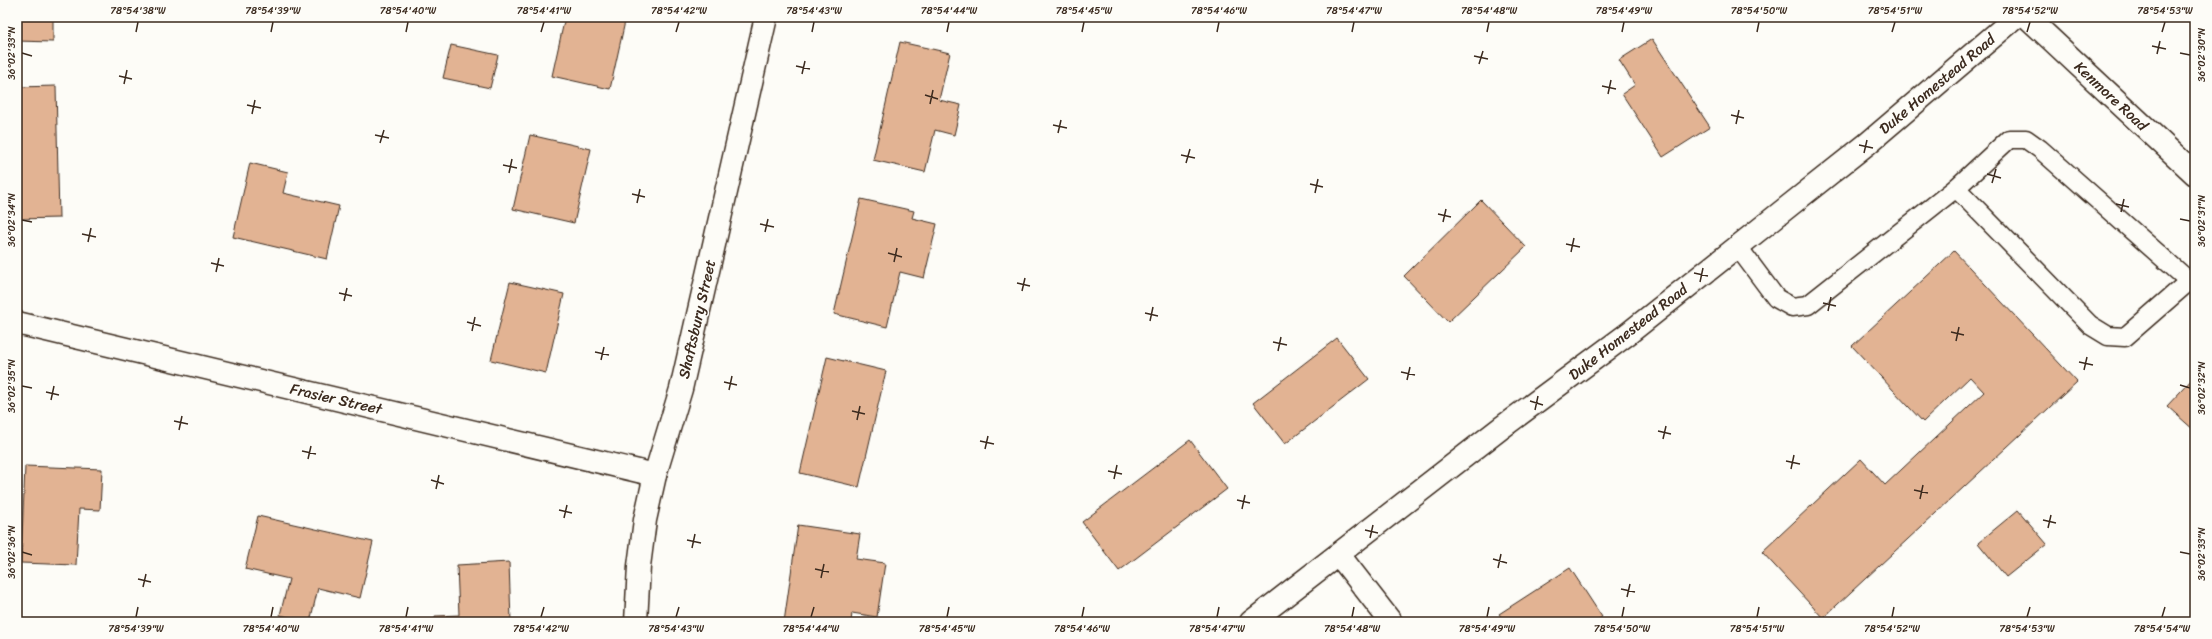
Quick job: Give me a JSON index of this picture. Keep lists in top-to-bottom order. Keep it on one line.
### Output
{"streets":{"street":["Duke Homestead Road","Kenmore Road","Shaftsbury Street","Frasier Street"]},"crossings":[["Shaftsbury Street","Frasier Street"]],"coordinates":["78°54'38\"W","78°54'39\"W","78°54'40\"W","78°54'41\"W","78°54'42\"W","78°54'43\"W","78°54'44\"W","78°54'45\"W","78°54'46\"W","78°54'47\"W","78°54'48\"W","78°54'49\"W","78°54'50\"W","78°54'51\"W","78°54'52\"W","78°54'53\"W","36°02'33\"N","36°02'30\"N","36°02'34\"N","36°02'31\"N","36°02'35\"N","36°02'32\"N","36°02'36\"N","78°54'54\"W"]}
